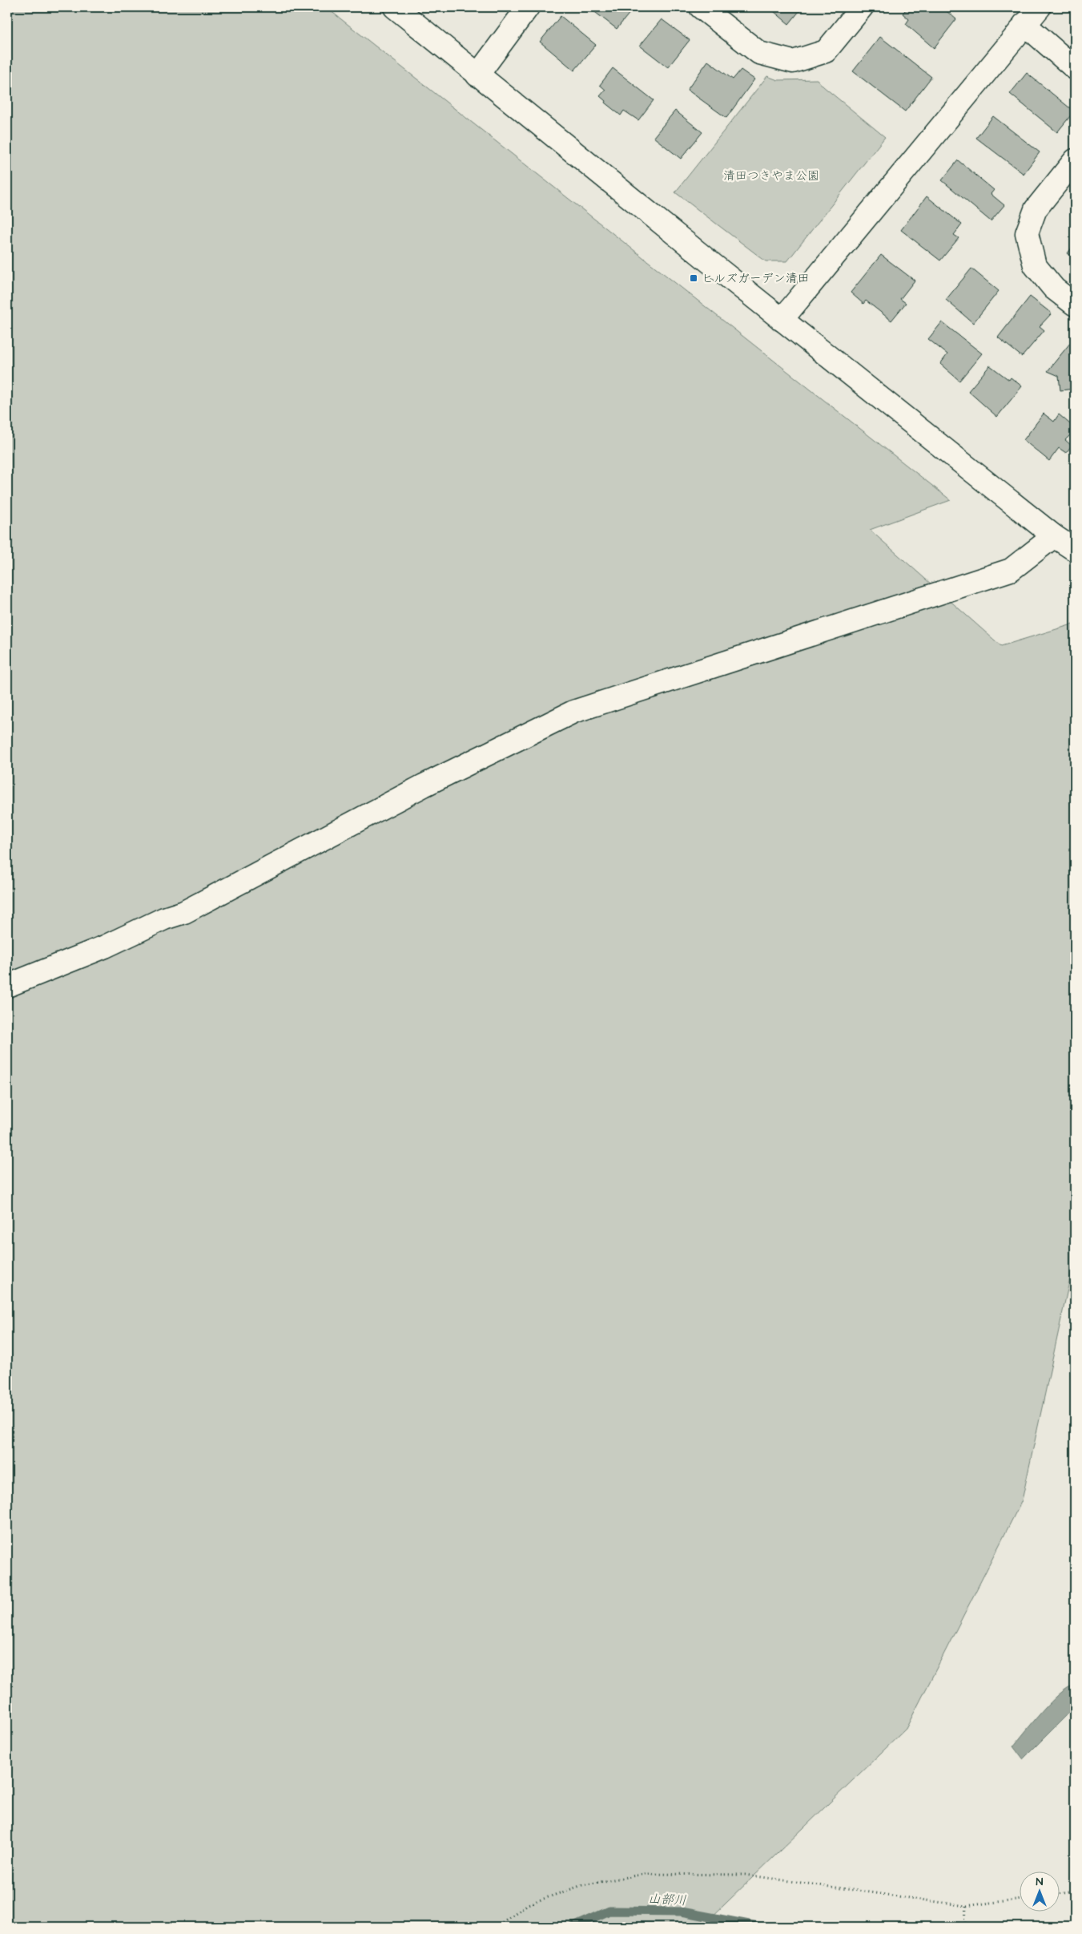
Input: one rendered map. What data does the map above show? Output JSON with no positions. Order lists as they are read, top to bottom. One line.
{"water":["山部川"],"parks":["清田つきやま公園"],"places":{"transit":["ヒルズガーデン清田"]},"north":"top"}
